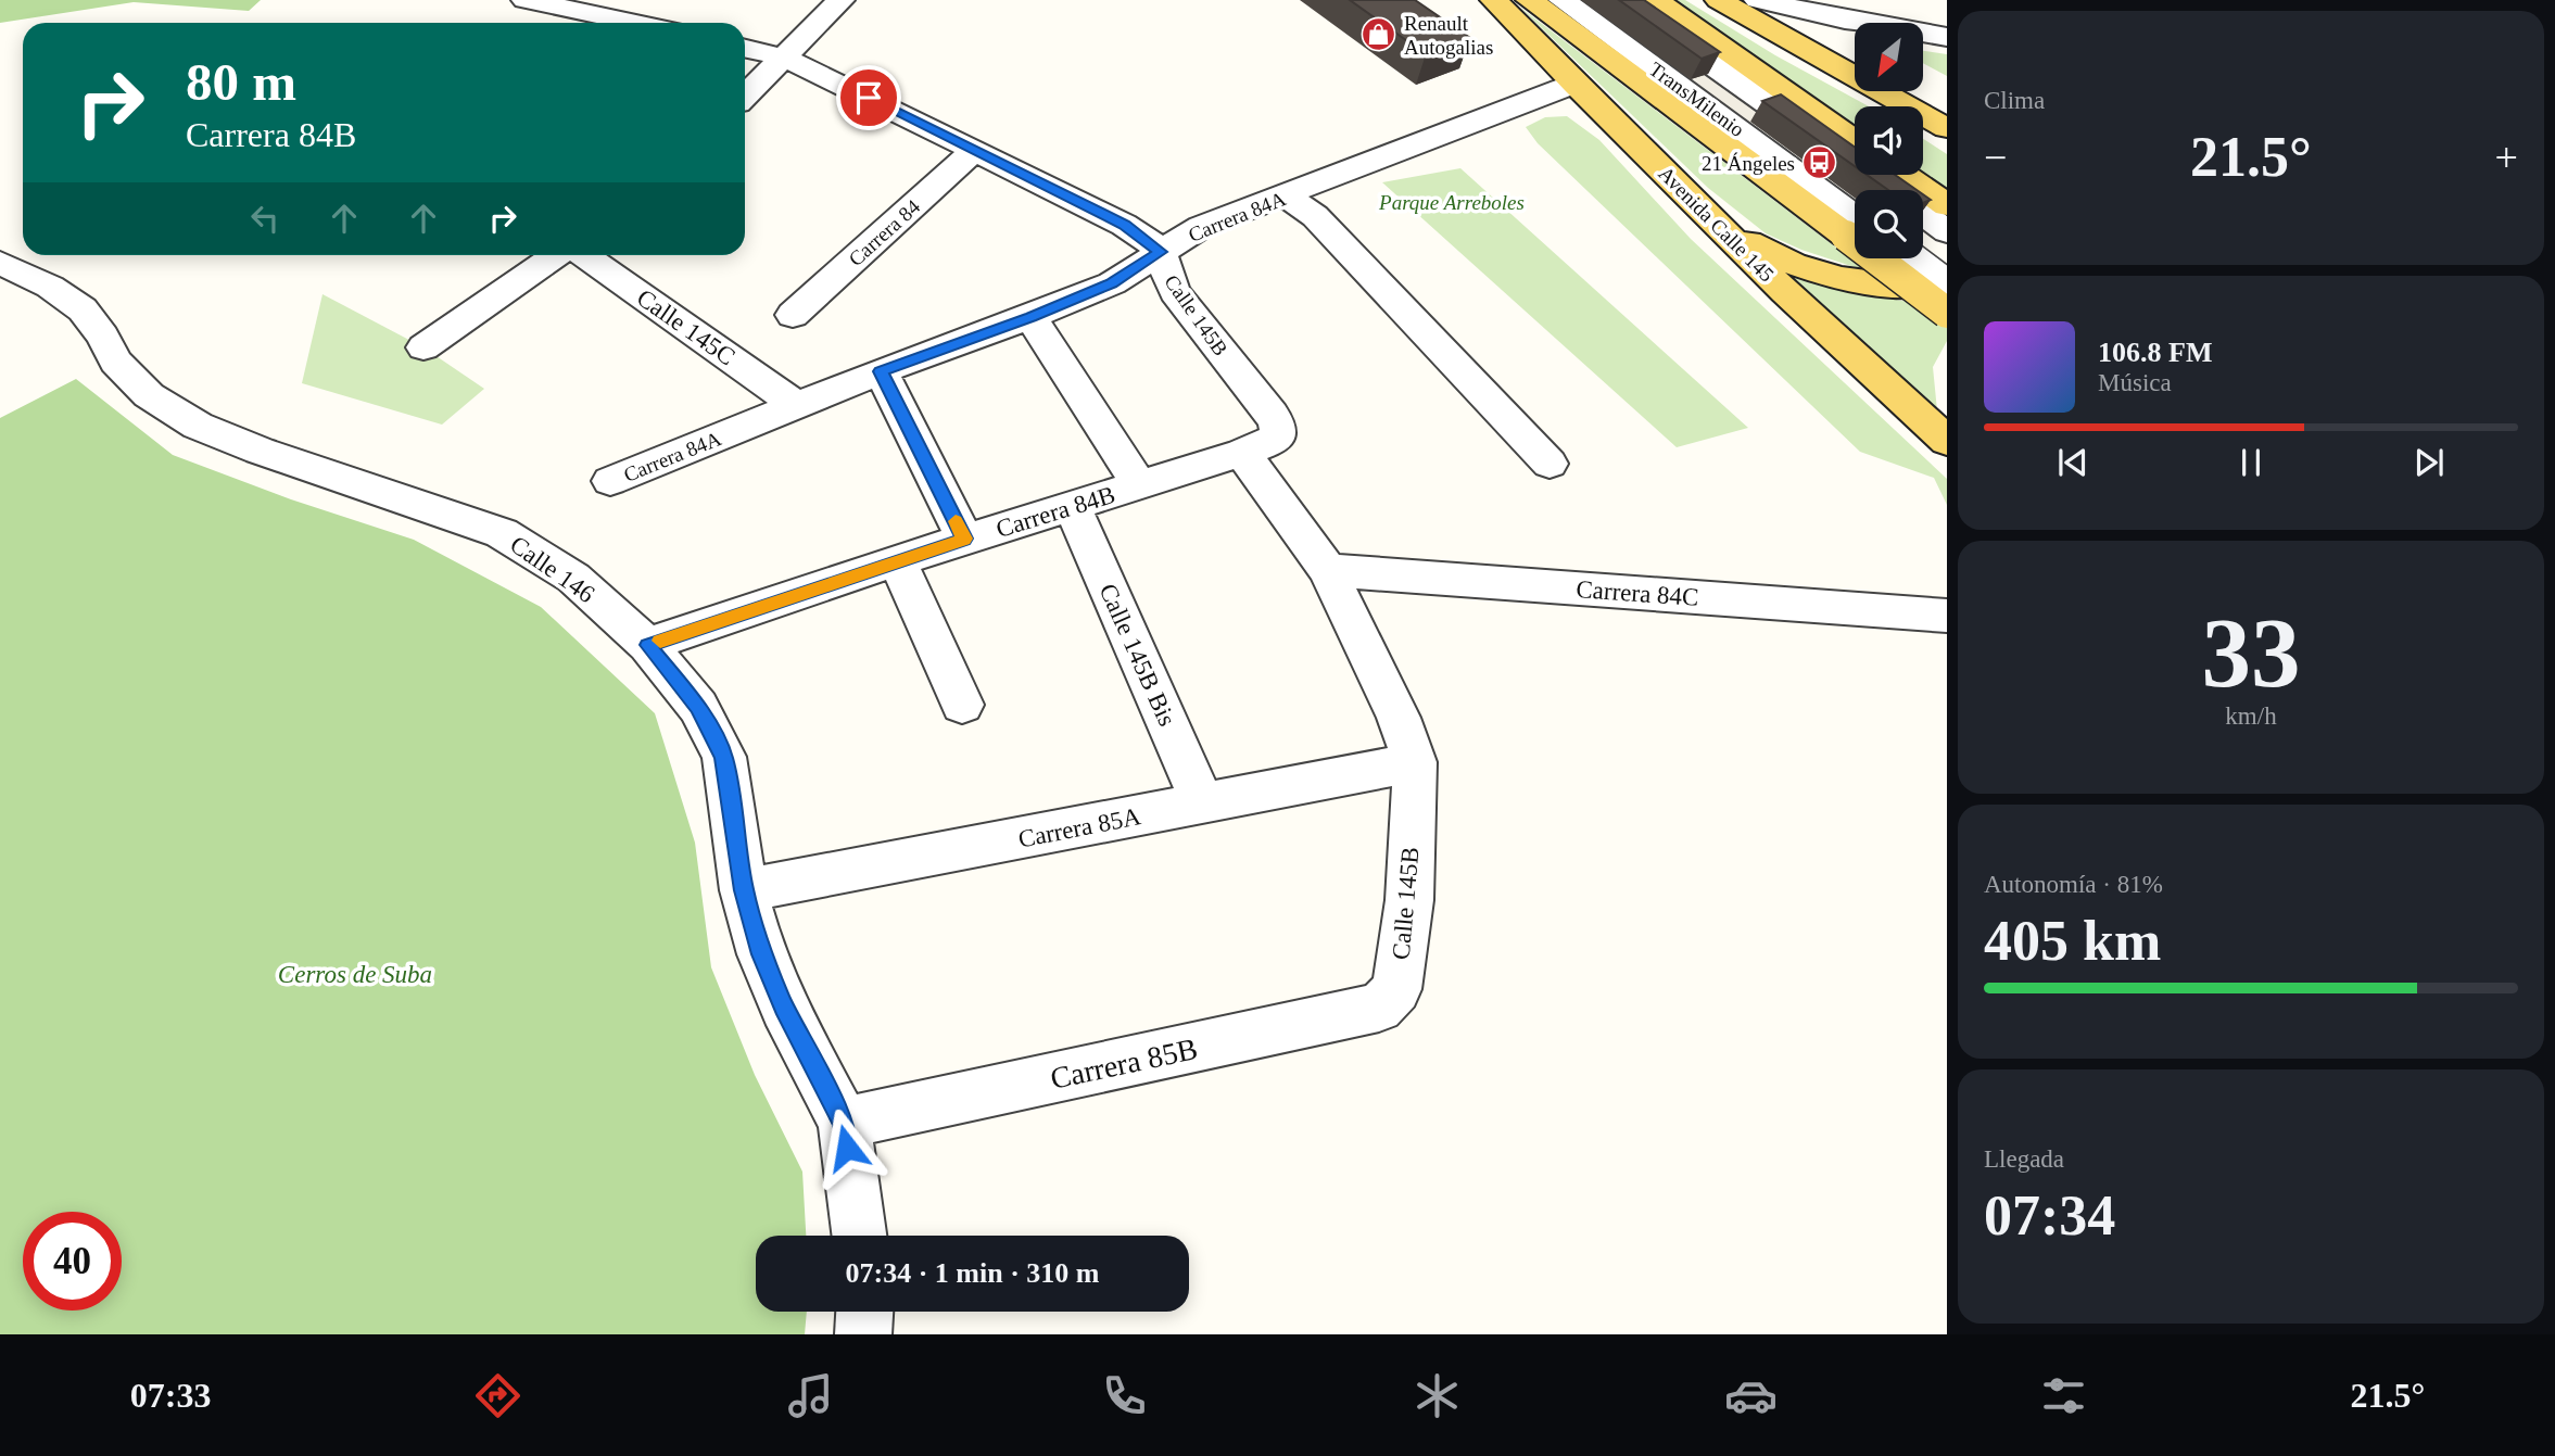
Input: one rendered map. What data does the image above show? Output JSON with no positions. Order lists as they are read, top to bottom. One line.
{"streets":{"main road":["Avenida Calle 145"],"street":["TransMilenio","Carrera 84A","Carrera 84","Calle 145B","Calle 145C","Carrera 84B","Calle 146","Carrera 84C","Calle 145B Bis","Carrera 85A","Carrera 85B"]},"crossings":[["Carrera 84A","Avenida Calle 145"],["Carrera 84A","Calle 145B"],["Carrera 84A","Calle 145C"],["Carrera 84","Calle 145B"],["Calle 145B","Carrera 84B"],["Calle 145B","Carrera 84C"],["Calle 145B","Carrera 85A"],["Calle 145B","Carrera 85B"],["Carrera 84B","Calle 146"],["Carrera 84B","Calle 145B Bis"],["Calle 146","Carrera 85A"],["Calle 146","Carrera 85B"],["Calle 145B Bis","Carrera 85A"]],"parks":["Parque Arreboles","Cerros de Suba"],"places":{"shop":["Renault Autogalias"],"bus stop":["21 Ángeles"]},"north":"bottom left","page":{"tile":["Clima",["33","km/h"],["Autonomía · 81%","405 km"],["Llegada","07:34"]],"turn":["80 m","Carrera 84B"],"heat":["−","21.5°","+"],"song":["106.8 FM","Música"],"limit":"40","trip":"07:34 · 1 min · 310 m","tabs":["07:33","21.5°"]}}
